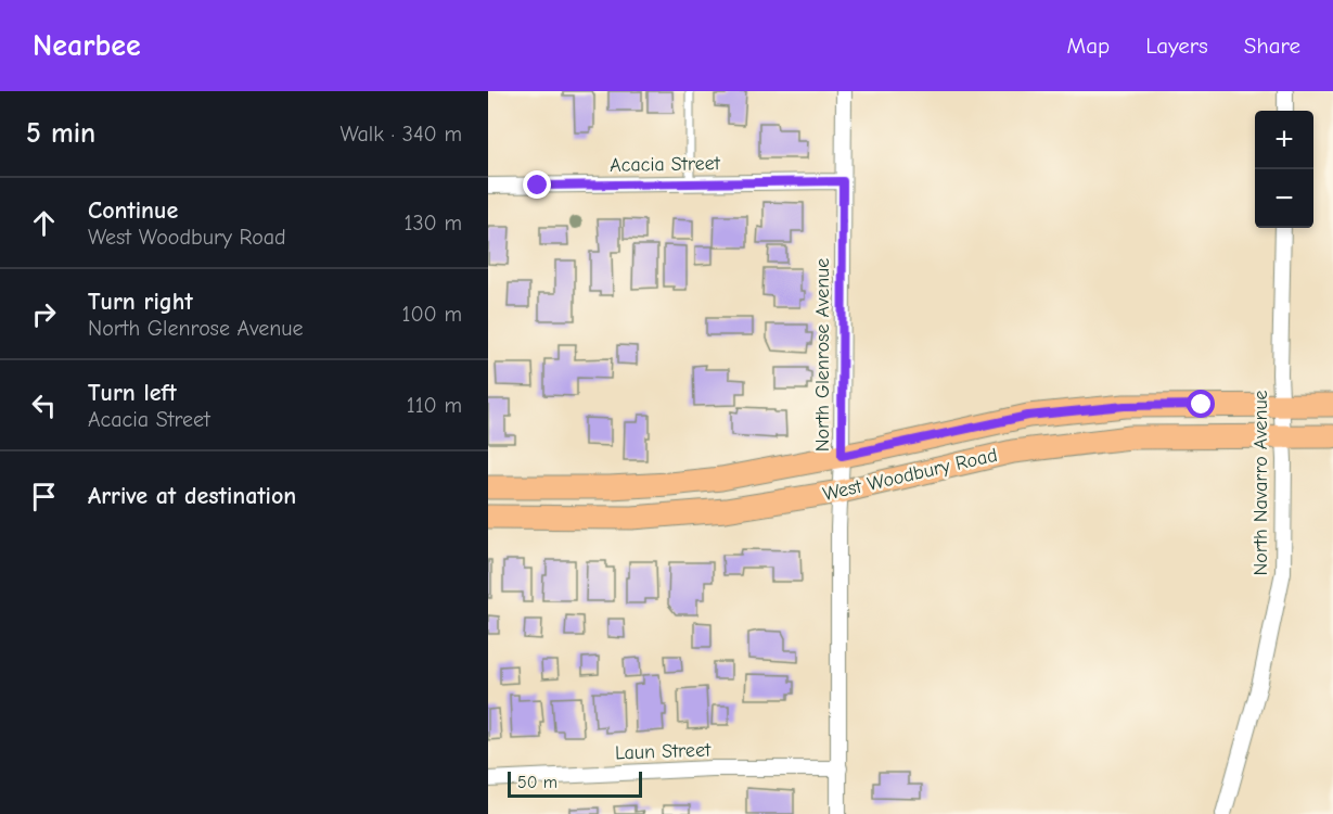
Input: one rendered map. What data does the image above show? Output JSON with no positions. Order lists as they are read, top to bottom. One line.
{"streets":{"main road":["West Woodbury Road"],"street":["Acacia Street","North Glenrose Avenue","North Navarro Avenue","Laun Street"]},"crossings":[["Acacia Street","North Glenrose Avenue"],["North Glenrose Avenue","West Woodbury Road"],["North Glenrose Avenue","Laun Street"],["West Woodbury Road","North Navarro Avenue"]],"scale_bar":"50 m","page":{"header":"Nearbee","nav":["Map","Layers","Share"],"heading":["5 min","Walk · 340 m"],"map_buttons":["+","−"],"list":[["Continue","West Woodbury Road","130 m"],["Turn right","North Glenrose Avenue","100 m"],["Turn left","Acacia Street","110 m"],"Arrive at destination"],"scale":"50 m"}}
